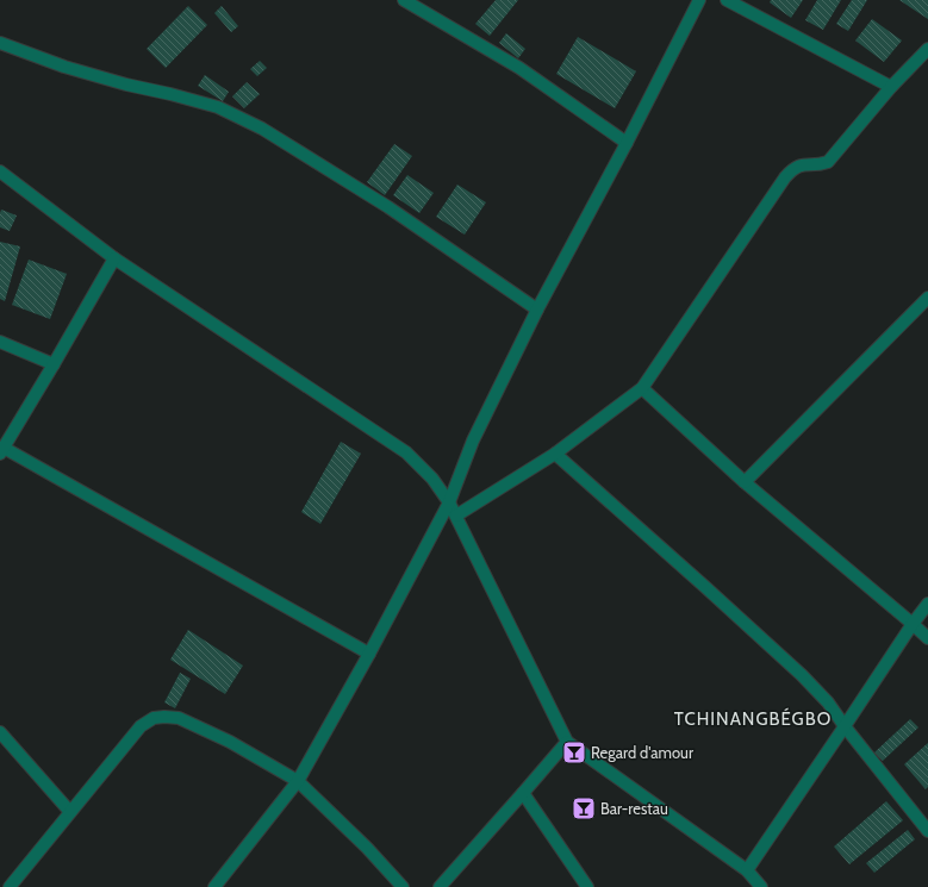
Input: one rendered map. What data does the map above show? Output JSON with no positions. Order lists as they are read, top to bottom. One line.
{"districts":["TCHINANGBÉGBO"],"places":{"bar":["Regard d'amour","Bar-restau"]}}
